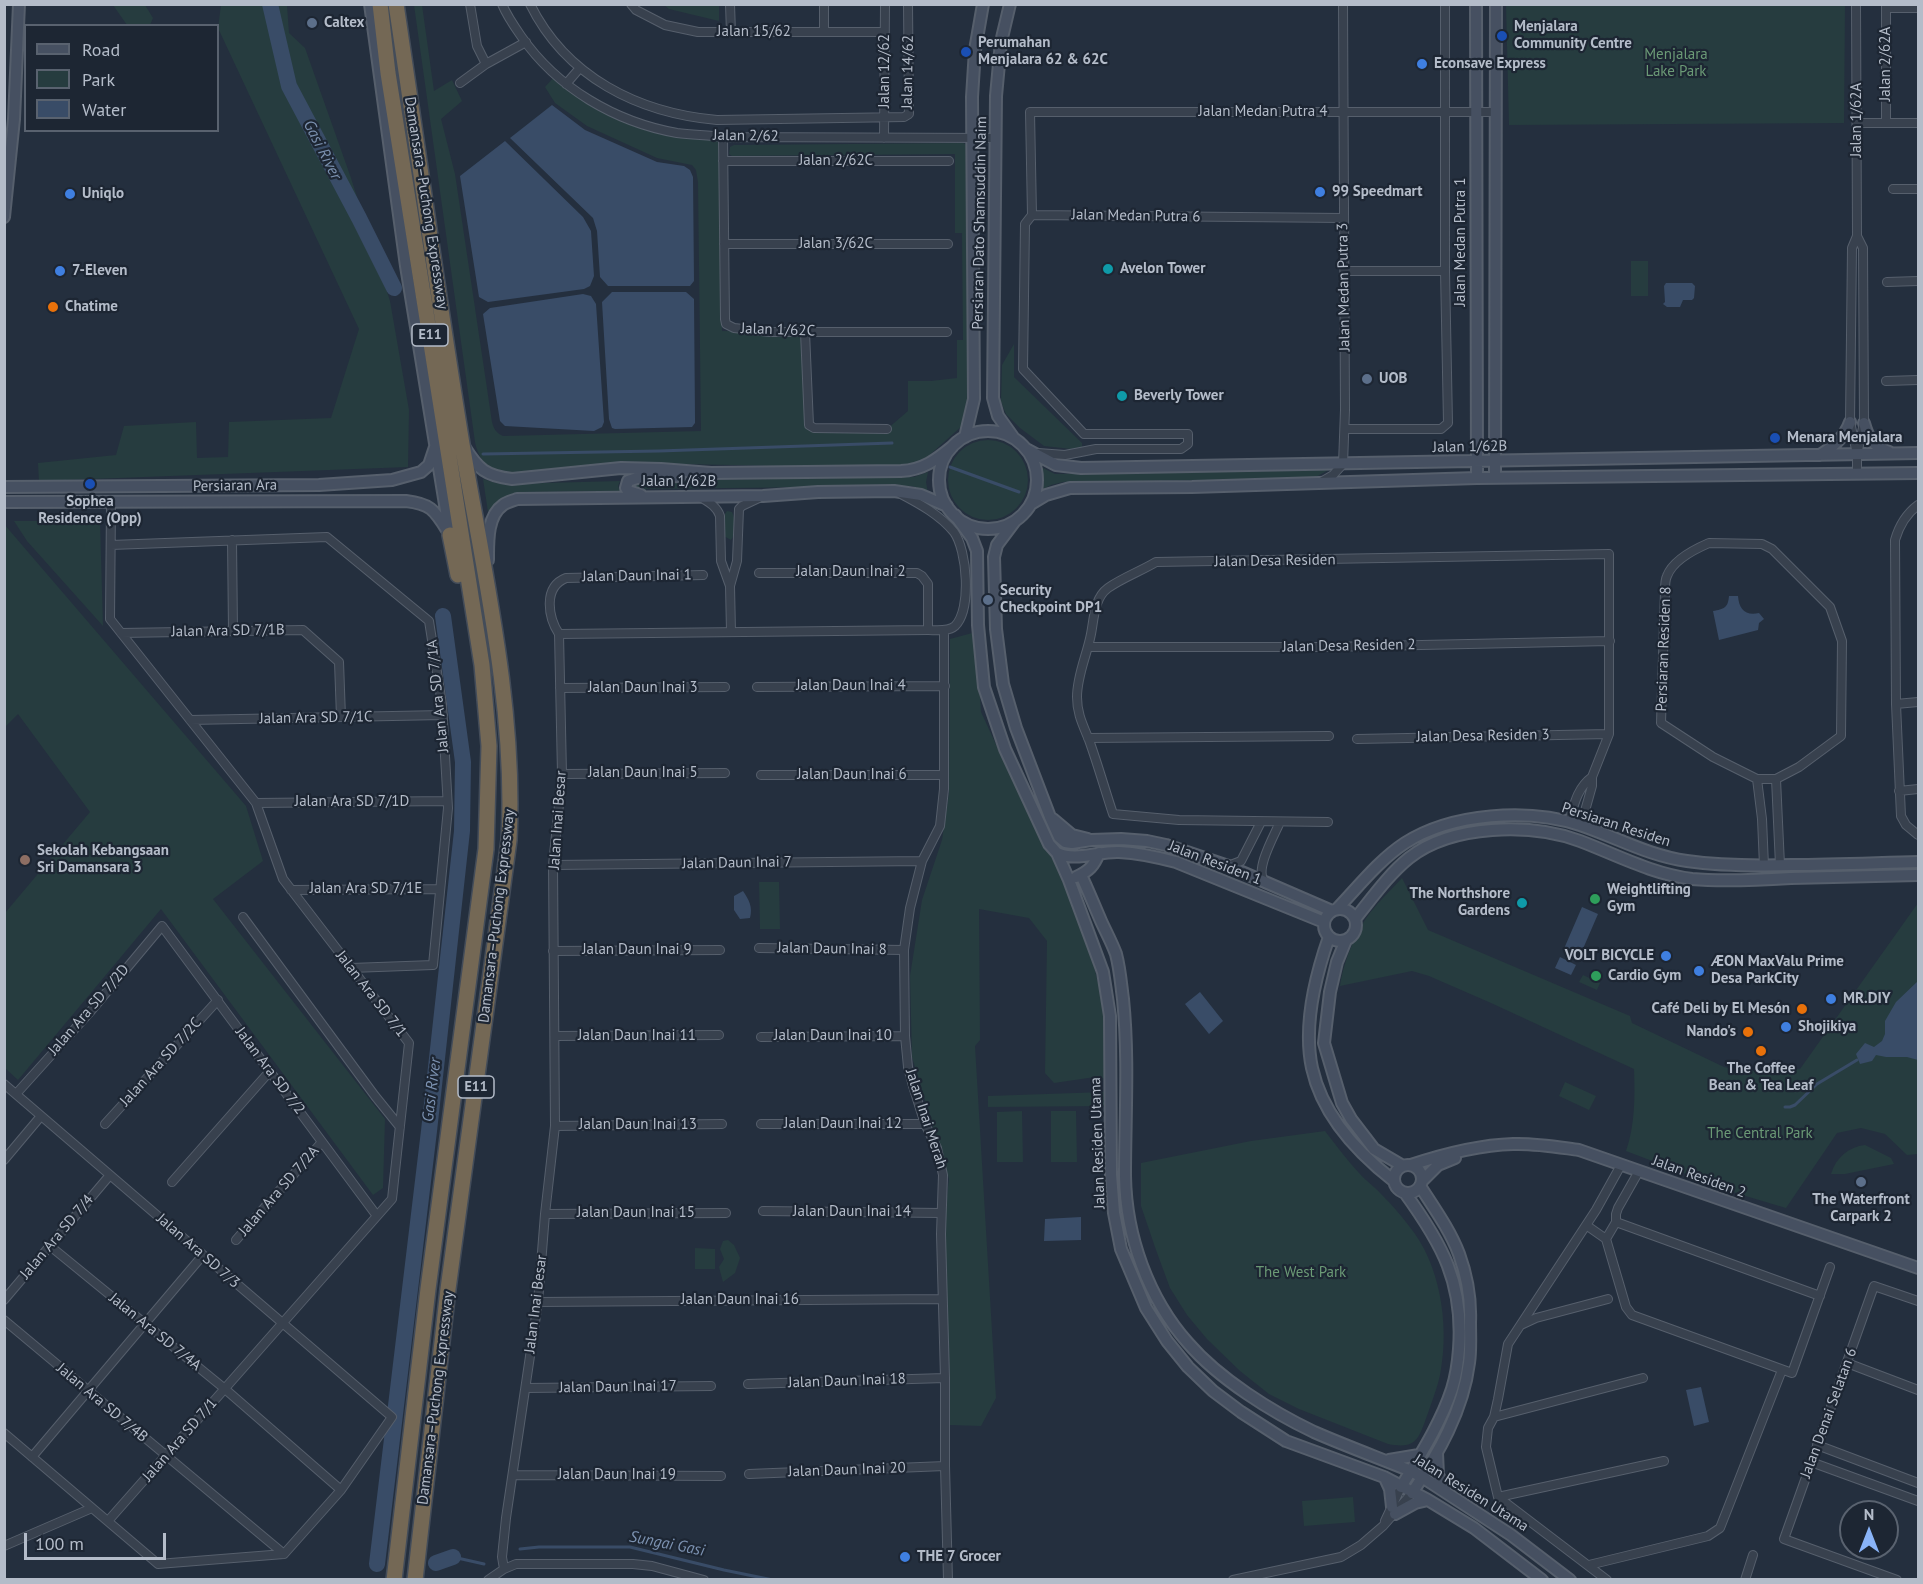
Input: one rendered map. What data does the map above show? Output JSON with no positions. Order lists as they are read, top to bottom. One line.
{"streets":{"highway":["Damansara–Puchong Expressway","E11"],"street":["Jalan 15/62","Jalan 2/62A","Jalan 12/62","Jalan 14/62","Jalan Medan Putra 4","Jalan 1/62A","Jalan 2/62","Jalan 2/62C","Jalan Medan Putra 6","Persiaran Dato Shamsuddin Naim","Jalan Medan Putra 1","Jalan 3/62C","Jalan Medan Putra 3","Jalan 1/62C","Jalan 1/62B","Persiaran Ara","Jalan Desa Residen","Jalan Daun Inai 2","Jalan Daun Inai 1","Jalan Ara SD 7/1B","Jalan Desa Residen 2","Persiaran Residen 8","Jalan Daun Inai 4","Jalan Daun Inai 3","Jalan Ara SD 7/1A","Jalan Ara SD 7/1C","Jalan Desa Residen 3","Jalan Daun Inai 5","Jalan Daun Inai 6","Jalan Ara SD 7/1D","Jalan Inai Besar","Persiaran Residen","Jalan Daun Inai 7","Jalan Residen 1","Jalan Ara SD 7/1E","Jalan Daun Inai 8","Jalan Daun Inai 9","Jalan Ara SD 7/1","Jalan Ara SD 7/2D","Jalan Daun Inai 11","Jalan Daun Inai 10","Jalan Ara SD 7/2C","Jalan Ara SD 7/2","Jalan Inai Merah","Jalan Daun Inai 12","Jalan Daun Inai 13","Jalan Residen Utama","Jalan Residen 2","Jalan Ara SD 7/2A","Jalan Daun Inai 14","Jalan Daun Inai 15","Jalan Ara SD 7/4","Jalan Ara SD 7/3","Jalan Daun Inai 16","Jalan Ara SD 7/4A","Jalan Daun Inai 18","Jalan Daun Inai 17","Jalan Ara SD 7/4B","Jalan Denai Selatan 6","Jalan Daun Inai 20","Jalan Daun Inai 19"]},"crossings":[["Jalan 15/62","Jalan 12/62"],["Jalan 12/62","Jalan 14/62"],["Jalan 12/62","Jalan 2/62"],["Jalan 14/62","Jalan 2/62"],["Jalan Medan Putra 4","Jalan Medan Putra 6"],["Jalan Medan Putra 4","Jalan Medan Putra 1"],["Jalan Medan Putra 4","Jalan Medan Putra 3"],["Jalan 1/62A","Jalan 1/62B"],["Jalan 2/62","Persiaran Dato Shamsuddin Naim"],["Jalan 2/62","Jalan 1/62C"],["Jalan 2/62C","Jalan 1/62C"],["Damansara–Puchong Expressway","E11"],["Damansara–Puchong Expressway","Jalan 1/62B"],["Jalan Medan Putra 6","Jalan Medan Putra 3"],["Persiaran Dato Shamsuddin Naim","Jalan 1/62B"],["Persiaran Dato Shamsuddin Naim","Jalan Residen Utama"],["Jalan Medan Putra 1","Jalan Medan Putra 3"],["Jalan Medan Putra 1","Jalan 1/62B"],["Jalan 3/62C","Jalan 1/62C"],["Jalan Medan Putra 3","Jalan 1/62B"],["Jalan 1/62B","Jalan Residen Utama"],["Persiaran Ara","Jalan Ara SD 7/1"],["Jalan Desa Residen","Jalan Desa Residen 2"],["Jalan Desa Residen","Jalan Desa Residen 3"],["Jalan Desa Residen","Persiaran Residen"],["Jalan Daun Inai 1","Jalan Inai Besar"],["Jalan Ara SD 7/1B","Jalan Ara SD 7/1C"],["Jalan Ara SD 7/1B","Jalan Ara SD 7/1"],["Jalan Daun Inai 4","Jalan Inai Merah"],["Jalan Daun Inai 3","Jalan Inai Besar"],["Jalan Ara SD 7/1A","Jalan Ara SD 7/1C"],["Jalan Ara SD 7/1A","Jalan Ara SD 7/1D"],["Jalan Ara SD 7/1A","Jalan Ara SD 7/1E"],["Jalan Ara SD 7/1A","Jalan Ara SD 7/1"],["Jalan Ara SD 7/1C","Jalan Ara SD 7/1"],["Jalan Daun Inai 5","Jalan Inai Besar"],["Jalan Daun Inai 6","Jalan Inai Merah"],["Jalan Ara SD 7/1D","Jalan Ara SD 7/1"],["Jalan Inai Besar","Jalan Daun Inai 7"],["Jalan Inai Besar","Jalan Daun Inai 9"],["Jalan Inai Besar","Jalan Daun Inai 11"],["Jalan Inai Besar","Jalan Daun Inai 13"],["Jalan Inai Besar","Jalan Daun Inai 15"],["Jalan Inai Besar","Jalan Daun Inai 16"],["Jalan Inai Besar","Jalan Daun Inai 17"],["Jalan Inai Besar","Jalan Daun Inai 19"],["Persiaran Residen","Jalan Residen 1"],["Jalan Daun Inai 7","Jalan Inai Merah"],["Jalan Residen 1","Jalan Residen Utama"],["Jalan Ara SD 7/1E","Jalan Ara SD 7/1"],["Jalan Daun Inai 8","Jalan Inai Merah"],["Jalan Ara SD 7/1","Jalan Ara SD 7/2"],["Jalan Ara SD 7/1","Jalan Ara SD 7/3"],["Jalan Ara SD 7/1","Jalan Ara SD 7/4A"],["Jalan Ara SD 7/1","Jalan Ara SD 7/4B"],["Jalan Ara SD 7/2D","Jalan Ara SD 7/2"],["Jalan Ara SD 7/2D","Jalan Ara SD 7/3"],["Jalan Daun Inai 10","Jalan Inai Merah"],["Jalan Ara SD 7/2C","Jalan Ara SD 7/2"],["Jalan Ara SD 7/2","Jalan Ara SD 7/2A"],["Jalan Inai Merah","Jalan Daun Inai 12"],["Jalan Inai Merah","Jalan Daun Inai 14"],["Jalan Inai Merah","Jalan Daun Inai 16"],["Jalan Inai Merah","Jalan Daun Inai 18"],["Jalan Inai Merah","Jalan Daun Inai 20"],["Jalan Ara SD 7/4","Jalan Ara SD 7/3"],["Jalan Ara SD 7/4","Jalan Ara SD 7/4A"],["Jalan Ara SD 7/3","Jalan Ara SD 7/4A"]],"water":["Gasi River","Sungai Gasi"],"parks":["Menjalara Lake Park","The Central Park","The West Park"],"places":["Caltex","Menjalara Community Centre","Perumahan Menjalara 62 & 62C","Econsave Express","99 Speedmart","Uniqlo","Avelon Tower","7-Eleven","Chatime","UOB","Beverly Tower","Menara Menjalara","Sophea Residence (Opp)","Security Checkpoint DP1","Sekolah Kebangsaan Sri Damansara 3","Weightlifting Gym","The Northshore Gardens","VOLT BICYCLE","ÆON MaxValu Prime Desa ParkCity","Cardio Gym","MR.DIY","Café Deli by El Mesón","Shojikiya","Nando's","The Coffee Bean & Tea Leaf","The Waterfront Carpark 2","THE 7 Grocer"],"legend":["Road","Park","Water"],"scale_bar":"100 m","north":"top"}
